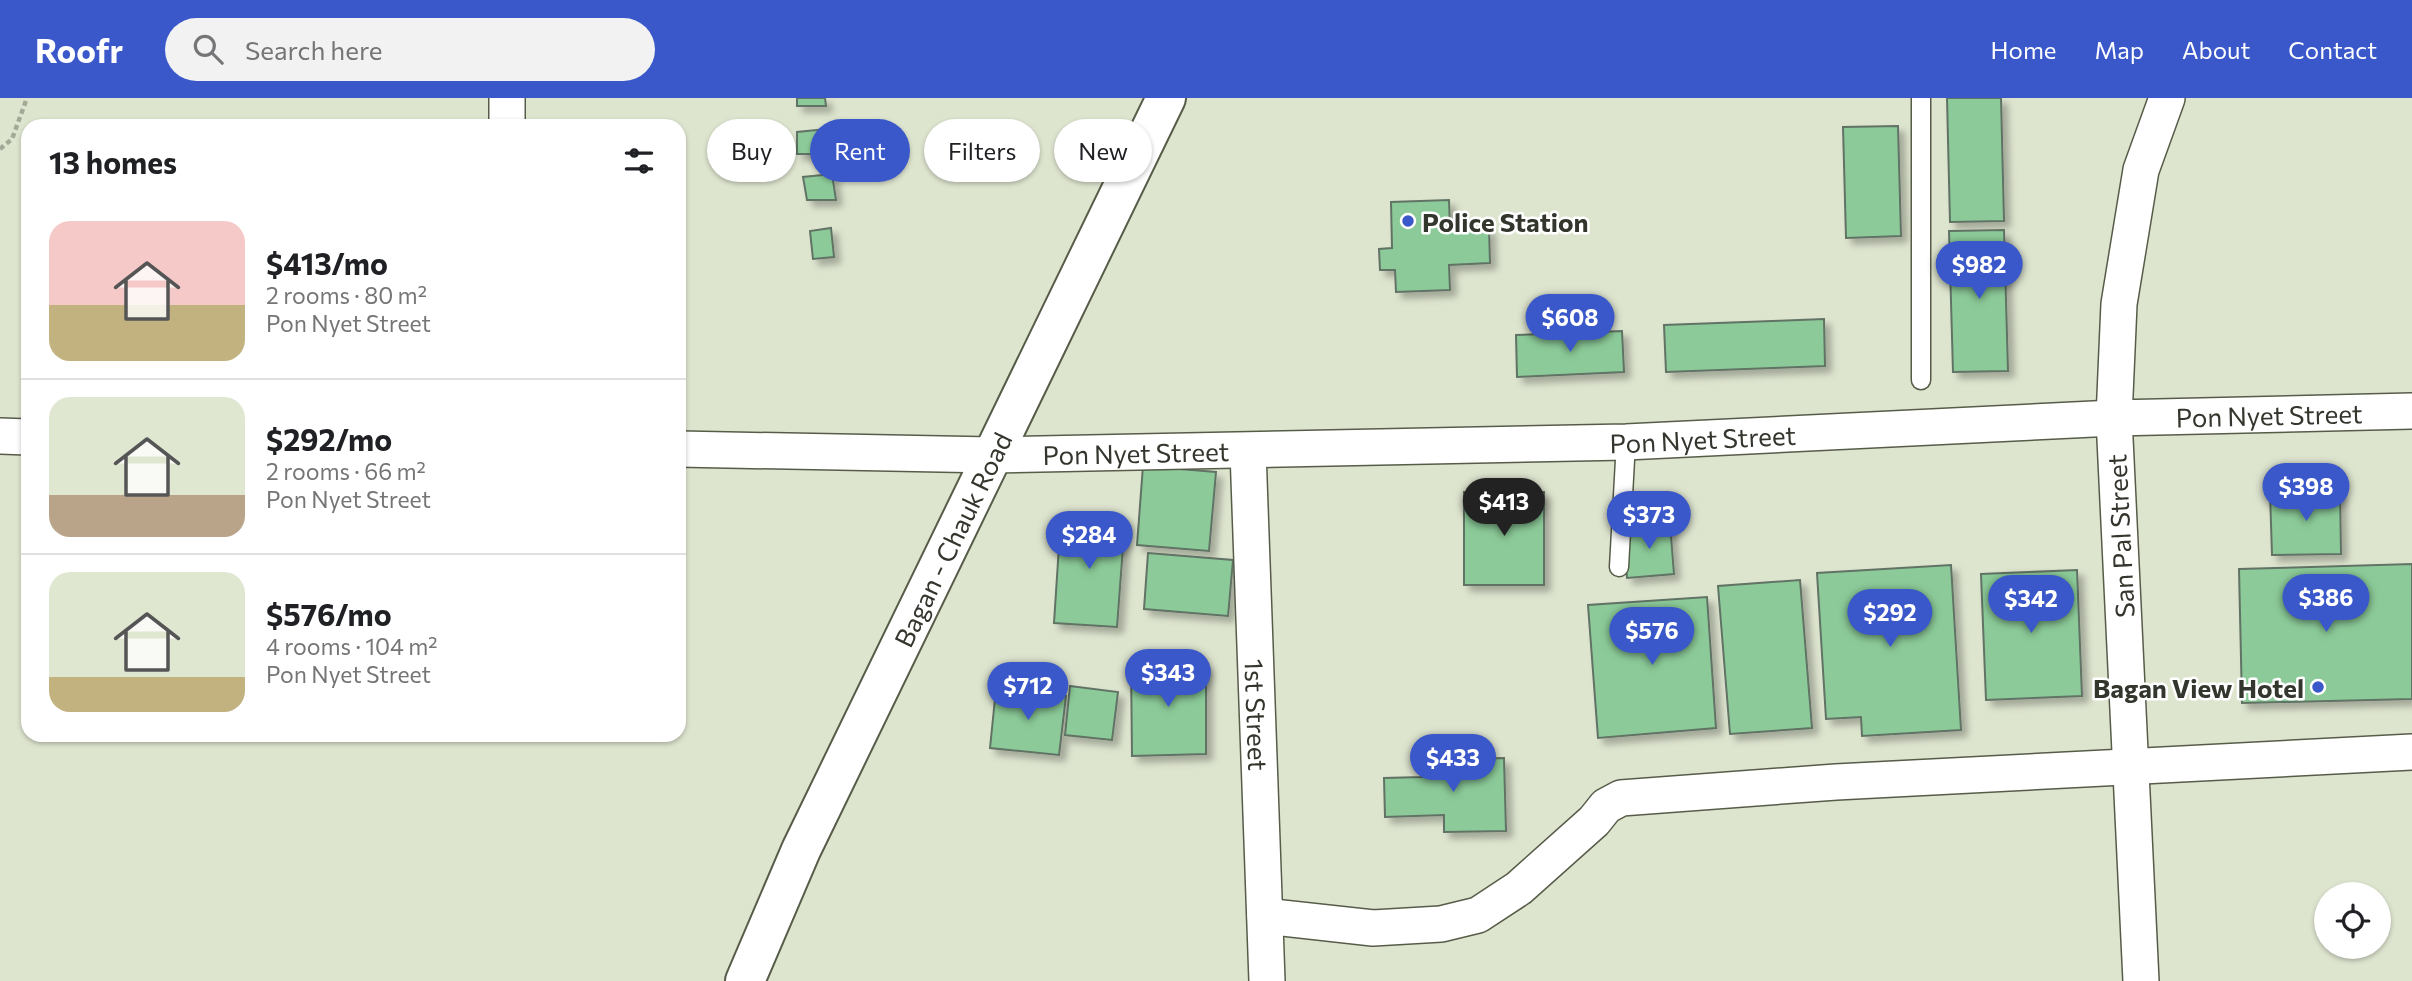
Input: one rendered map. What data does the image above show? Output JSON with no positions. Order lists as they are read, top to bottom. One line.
{"streets":{"main road":["Bagan - Chauk Road"],"street":["Pon Nyet Street","San Pal Street","1st Street"]},"crossings":[["Pon Nyet Street","San Pal Street"],["Pon Nyet Street","Bagan - Chauk Road"],["Pon Nyet Street","1st Street"]],"places":["Police Station","Bagan View Hotel"],"page":{"header":"Roofr","search":"Search here","nav":["Home","Map","About","Contact"],"chip":["Buy","Rent","Filters","New"],"heading":"13 homes","list":[{"name":"$413/mo","note":"2 rooms · 80 m² · Pon Nyet Street"},{"name":"$292/mo","note":"2 rooms · 66 m² · Pon Nyet Street"},{"name":"$576/mo","note":"4 rooms · 104 m² · Pon Nyet Street"}],"price":["$982","$608","$398","$413","$373","$284","$386","$342","$292","$576","$343","$712","$433"]}}
